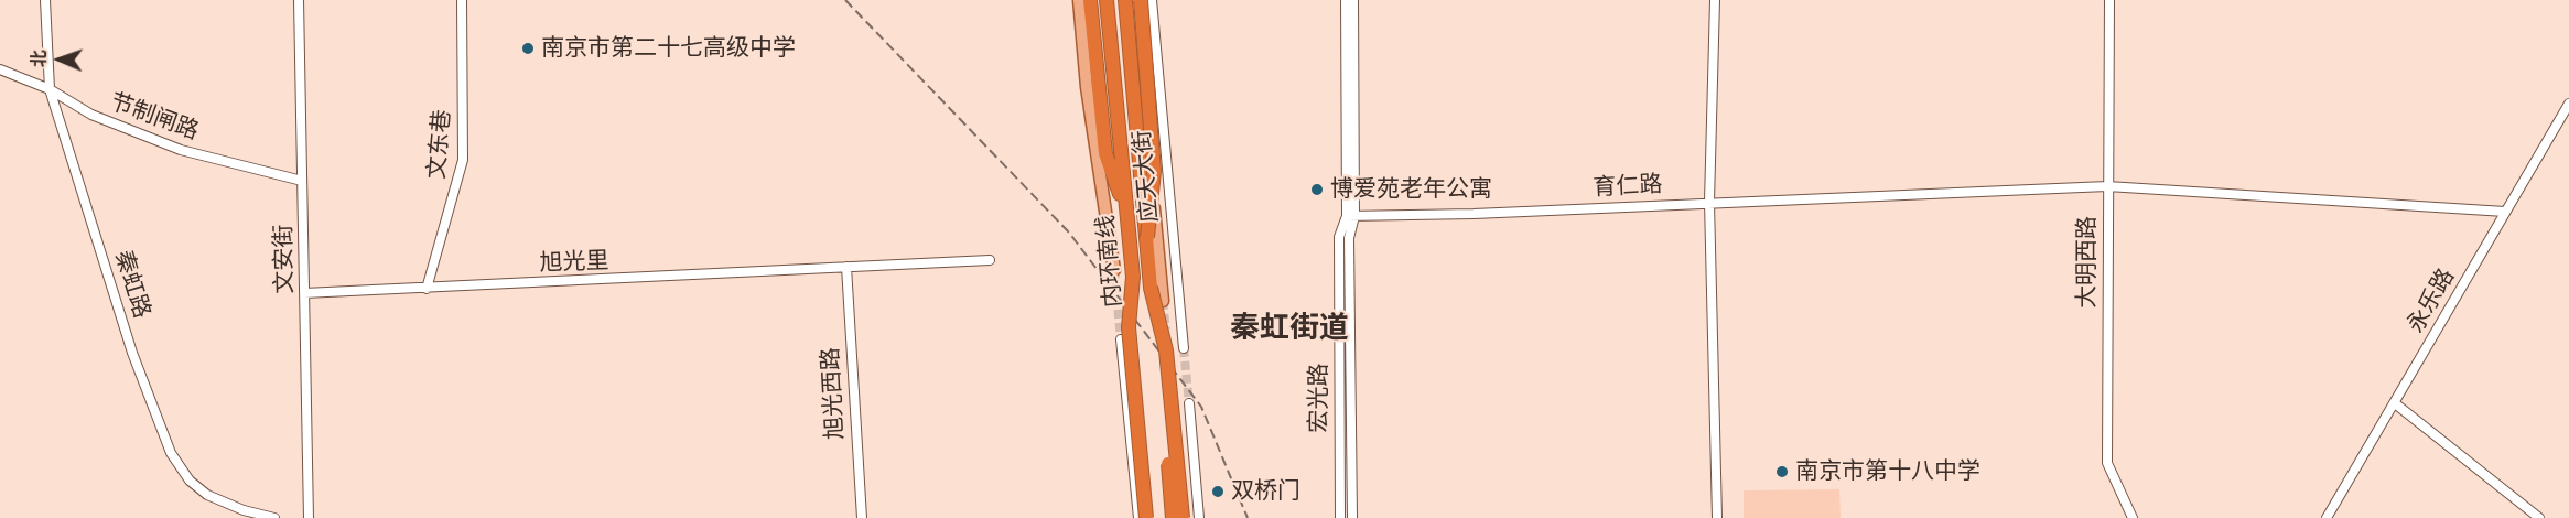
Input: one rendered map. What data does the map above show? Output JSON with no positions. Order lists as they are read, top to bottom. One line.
{"streets":{"highway":["内环南线"],"main road":["应天大街"],"street":["节制闸路","文东巷","育仁路","文安街","旭光里","大明西路","秦虹路","永乐路","旭光西路","宏光路"]},"crossings":[["节制闸路","文安街"],["节制闸路","秦虹路"],["文东巷","旭光里"],["育仁路","大明西路"],["育仁路","永乐路"],["育仁路","宏光路"],["文安街","旭光里"],["旭光里","旭光西路"]],"districts":["秦虹街道"],"places":["南京市第二十七高级中学","博爱苑老年公寓","南京市第十八中学","双桥门"],"north":"left"}
